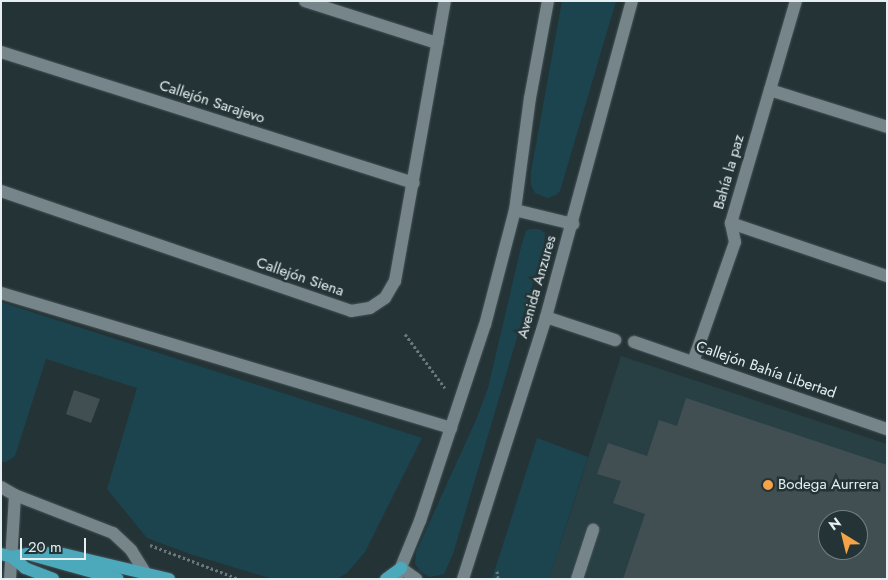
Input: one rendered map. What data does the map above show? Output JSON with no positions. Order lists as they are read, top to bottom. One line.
{"streets":{"street":["Callejón Sarajevo","Bahía la paz","Callejón Siena","Avenida Anzures","Callejón Bahía Libertad"]},"crossings":[["Callejón Sarajevo","Callejón Siena"]],"places":["Bodega Aurrera"],"scale_bar":"20 m","north":"top left"}
